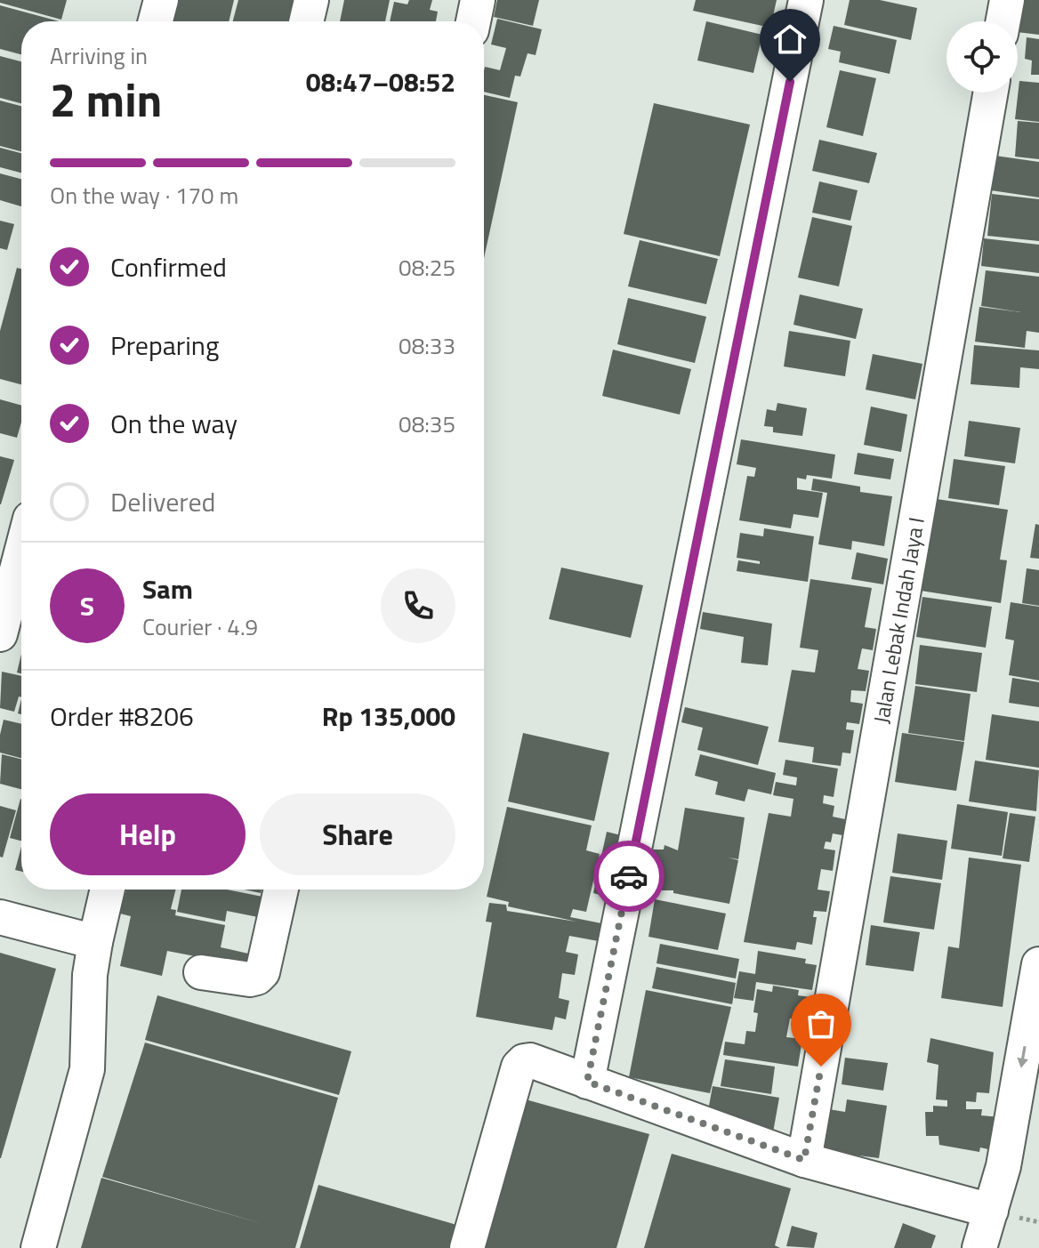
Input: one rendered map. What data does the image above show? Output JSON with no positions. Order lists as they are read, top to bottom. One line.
{"streets":{"street":["Jalan Lebak Indah Jaya I"]},"page":{"heading":["2 min","Arriving in","08:47–08:52"],"panel":["Sam","Courier · 4.9","Order #8206","Rp 135,000"],"bar":"On the way · 170 m","list":[["Confirmed","08:25"],["Preparing","08:33"],["On the way","08:35"],"Delivered"],"round":"S","buttons":["Help","Share"]}}
